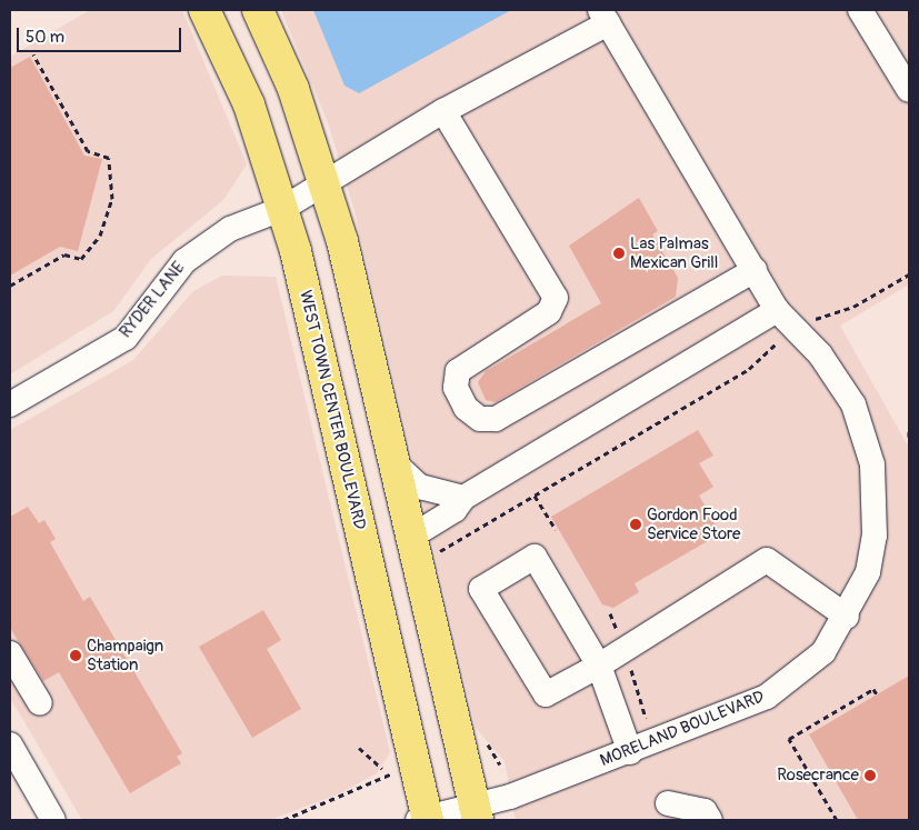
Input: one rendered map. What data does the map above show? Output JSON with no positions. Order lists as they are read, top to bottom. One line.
{"streets":{"main road":["WEST TOWN CENTER BOULEVARD"],"street":["RYDER LANE","MORELAND BOULEVARD"]},"crossings":[["RYDER LANE","WEST TOWN CENTER BOULEVARD"],["RYDER LANE","MORELAND BOULEVARD"],["WEST TOWN CENTER BOULEVARD","MORELAND BOULEVARD"]],"places":["Las Palmas Mexican Grill","Gordon Food Service Store","Champaign Station","Rosecrance"],"scale_bar":"50 m"}
